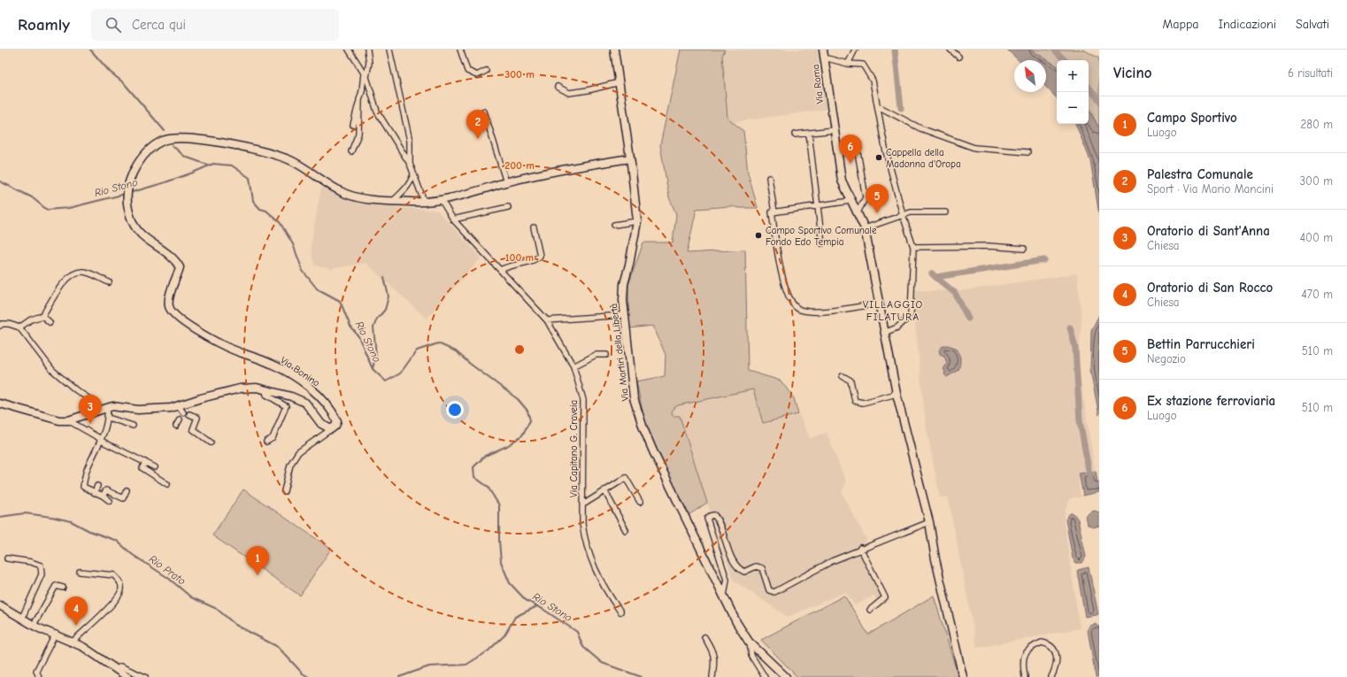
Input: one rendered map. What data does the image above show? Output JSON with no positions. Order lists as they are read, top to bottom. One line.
{"streets":{"street":["Via Roma","Via Martiri della Libertà","Via Bonino","Via Capitano G. Craveia"]},"districts":["VILLAGGIO FILATURA"],"water":["Rio Stono","Rio Prato"],"places":["Cappella della Madonna d'Oropa","Campo Sportivo Comunale Fondo Edo Tempia"],"north":"top left","page":{"header":"Roamly","search":"Cerca qui","nav":["Mappa","Indicazioni","Salvati"],"heading":["Vicino","6 risultati"],"map_buttons":["+","−"],"list":[{"mark":"1","name":"Campo Sportivo","note":"Luogo","value":"280 m"},{"mark":"2","name":"Palestra Comunale","note":"Sport · Via Mario Mancini","value":"300 m"},{"mark":"3","name":"Oratorio di Sant'Anna","note":"Chiesa","value":"400 m"},{"mark":"4","name":"Oratorio di San Rocco","note":"Chiesa","value":"470 m"},{"mark":"5","name":"Bettin Parrucchieri","note":"Negozio","value":"510 m"},{"mark":"6","name":"Ex stazione ferroviaria","note":"Luogo","value":"510 m"}],"pins":["2","6","5","3","1","4"]},"rings":["300 m","200 m","100 m"]}
